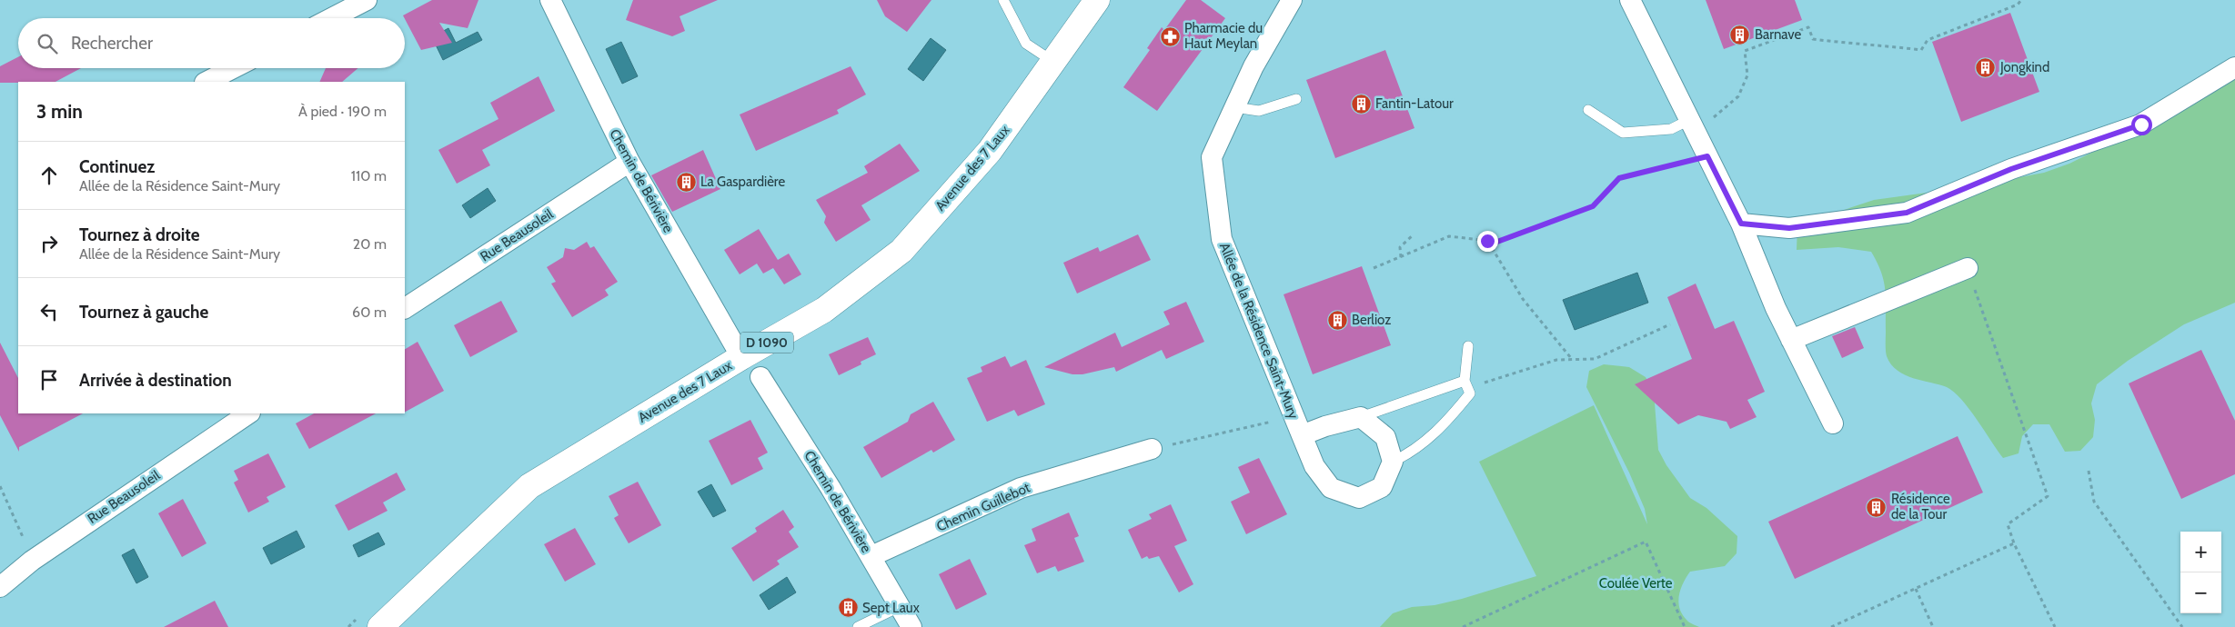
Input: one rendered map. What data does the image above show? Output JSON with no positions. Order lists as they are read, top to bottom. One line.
{"streets":{"main road":["Avenue des 7 Laux","D 1090"],"street":["Chemin de Bérivière","Rue Beausoleil","Allée de la Résidence Saint-Mury","Chemin Guillebot"]},"crossings":[["Avenue des 7 Laux","Chemin de Bérivière"],["Chemin de Bérivière","Rue Beausoleil"],["Chemin de Bérivière","Chemin Guillebot"]],"parks":["Coulée Verte"],"places":{"building":["Barnave","Jongkind","Fantin-Latour","La Gaspardière","Berlioz","Résidence de la Tour","Sept Laux"],"pharmacy":["Pharmacie du Haut Meylan"]},"page":{"search":"Rechercher","heading":["3 min","À pied · 190 m"],"list":[["Continuez","Allée de la Résidence Saint-Mury","110 m"],["Tournez à droite","Allée de la Résidence Saint-Mury","20 m"],["Tournez à gauche","60 m"],"Arrivée à destination"],"map_buttons":["+","−"]}}
